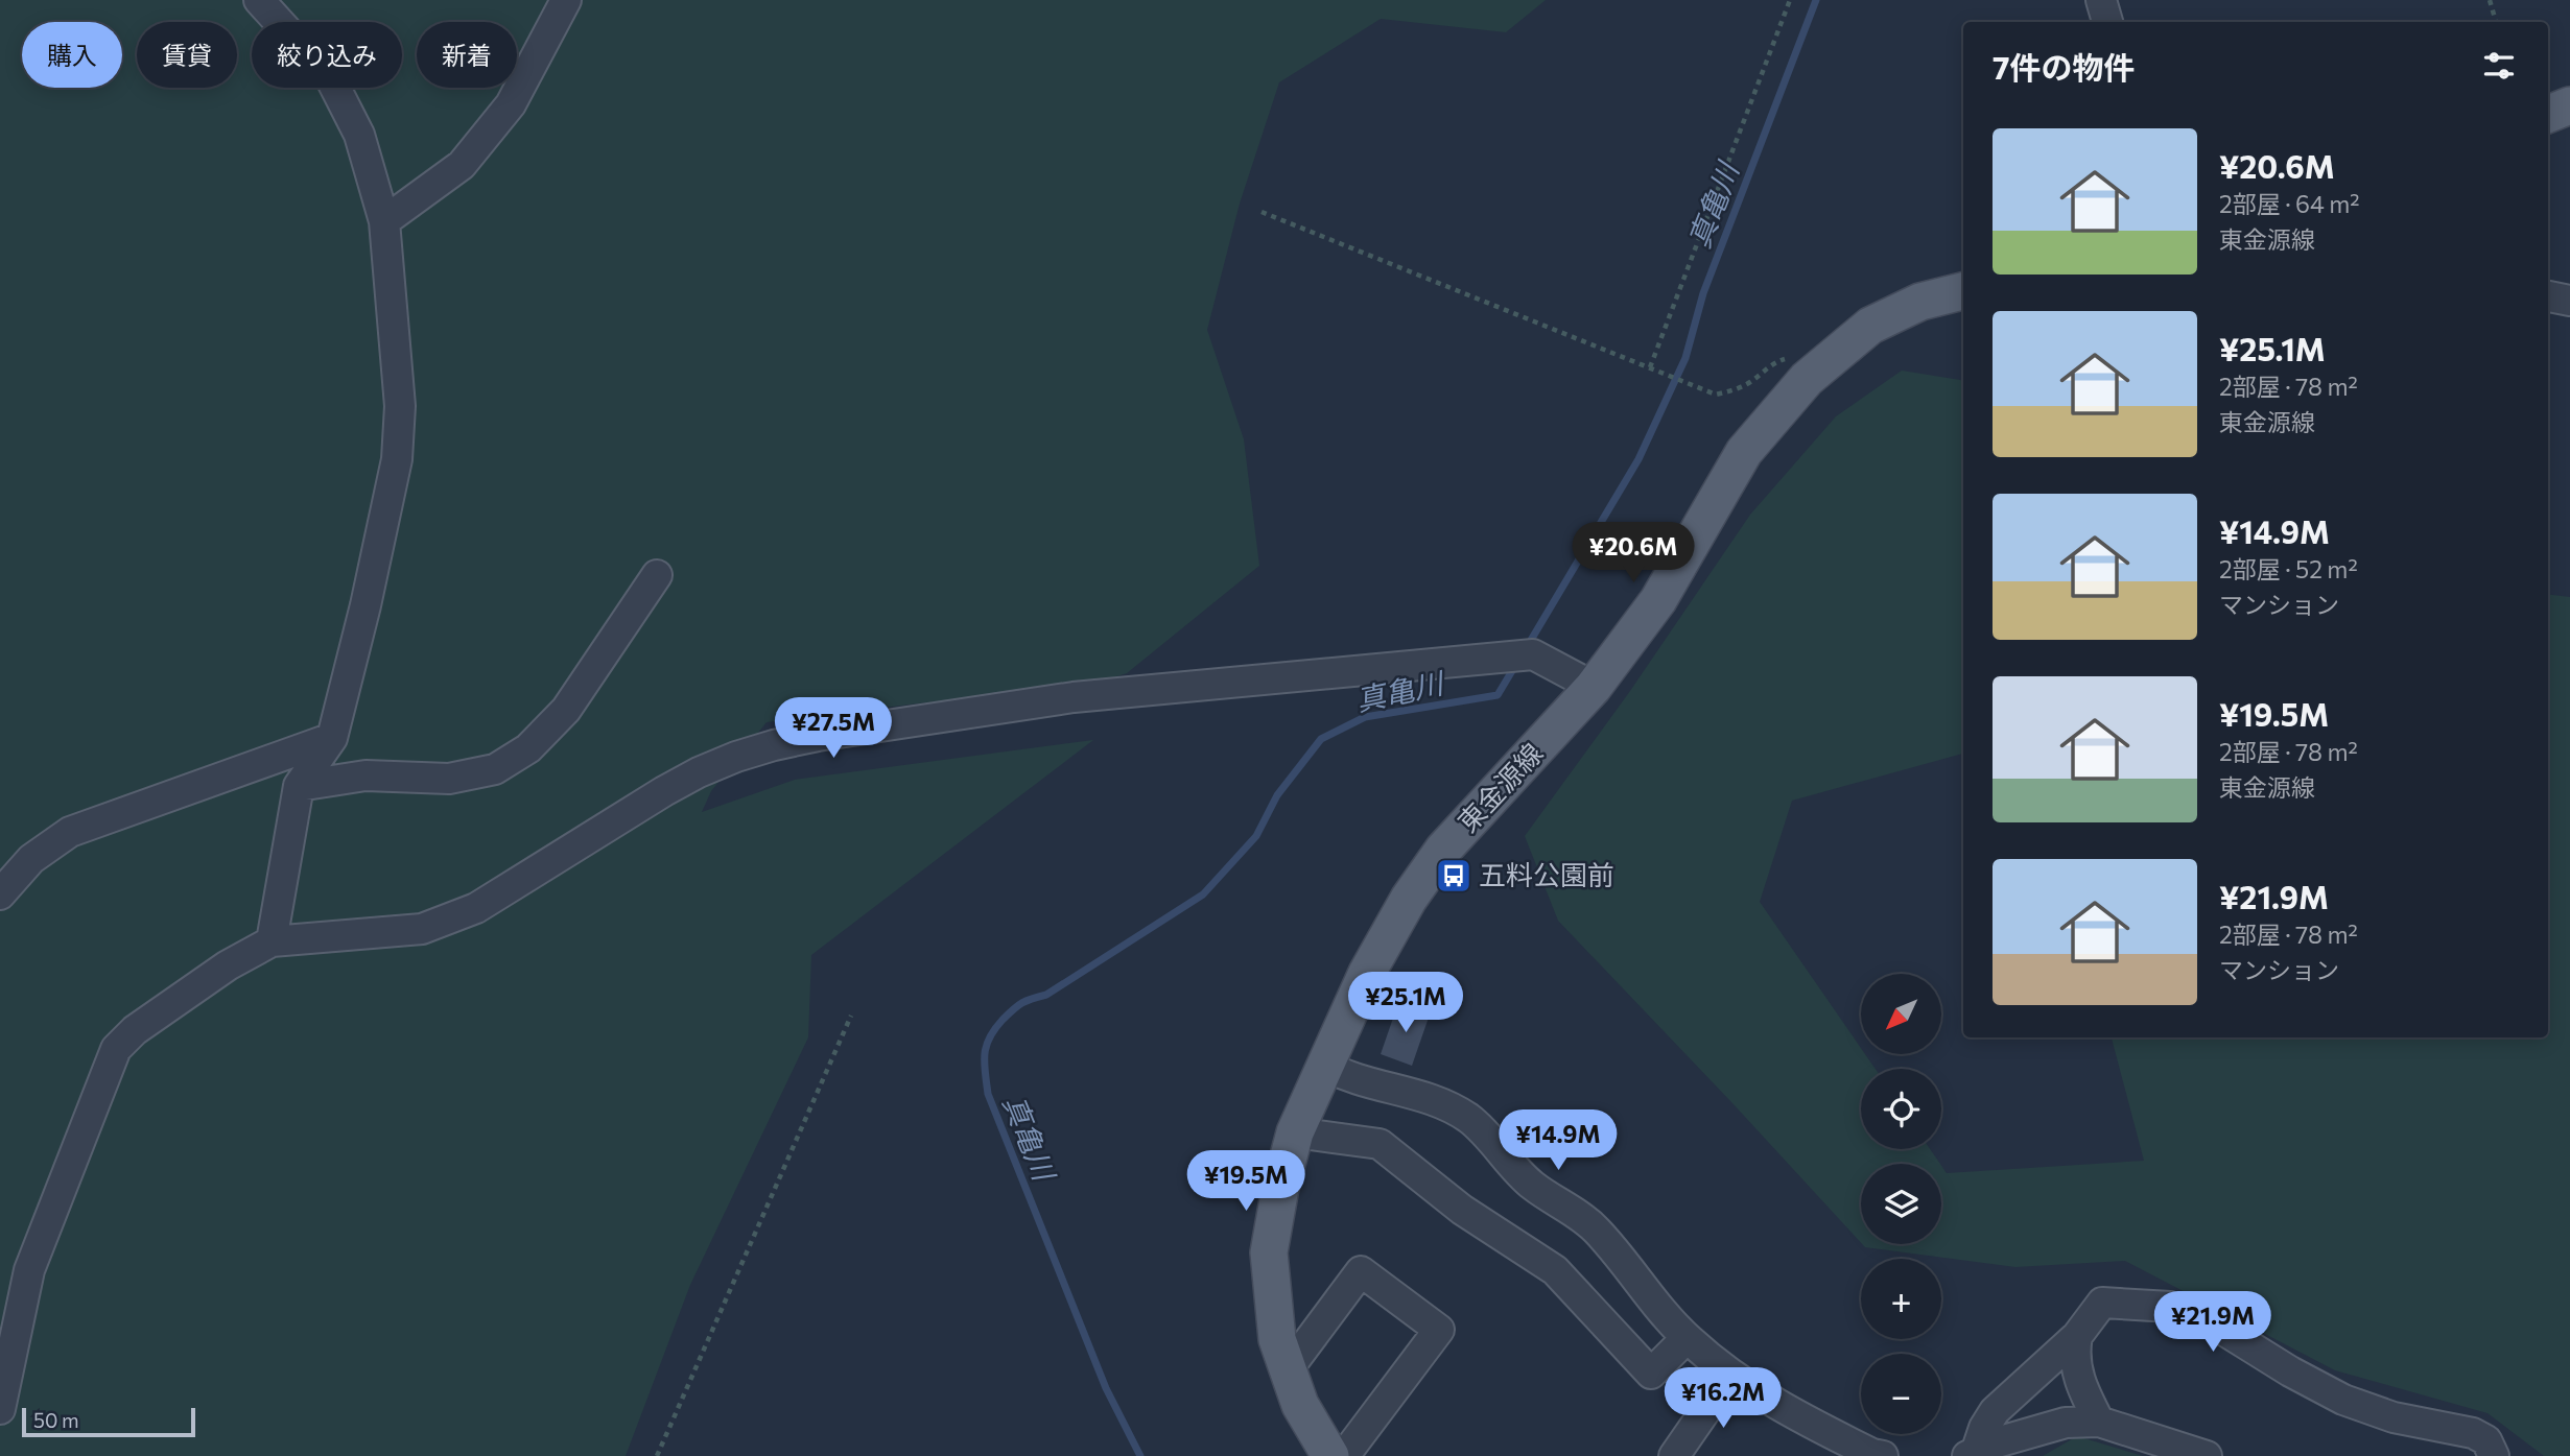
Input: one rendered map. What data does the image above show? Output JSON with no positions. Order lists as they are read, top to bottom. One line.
{"streets":{"main road":["東金源線"]},"water":["真亀川"],"places":{"bus stop":["五料公園前"]},"scale_bar":"50 m","north":"bottom left","page":{"chip":["購入","賃貸","絞り込み","新着"],"heading":"7件の物件","list":[{"name":"¥20.6M","note":"2部屋 · 64 m² · 東金源線"},{"name":"¥25.1M","note":"2部屋 · 78 m² · 東金源線"},{"name":"¥14.9M","note":"2部屋 · 52 m² · マンション"},{"name":"¥19.5M","note":"2部屋 · 78 m² · 東金源線"},{"name":"¥21.9M","note":"2部屋 · 78 m² · マンション"}],"price":["¥20.6M","¥27.5M","¥25.1M","¥14.9M","¥19.5M","¥21.9M","¥16.2M"],"map_buttons":["+","−"],"scale":"50 m"}}
